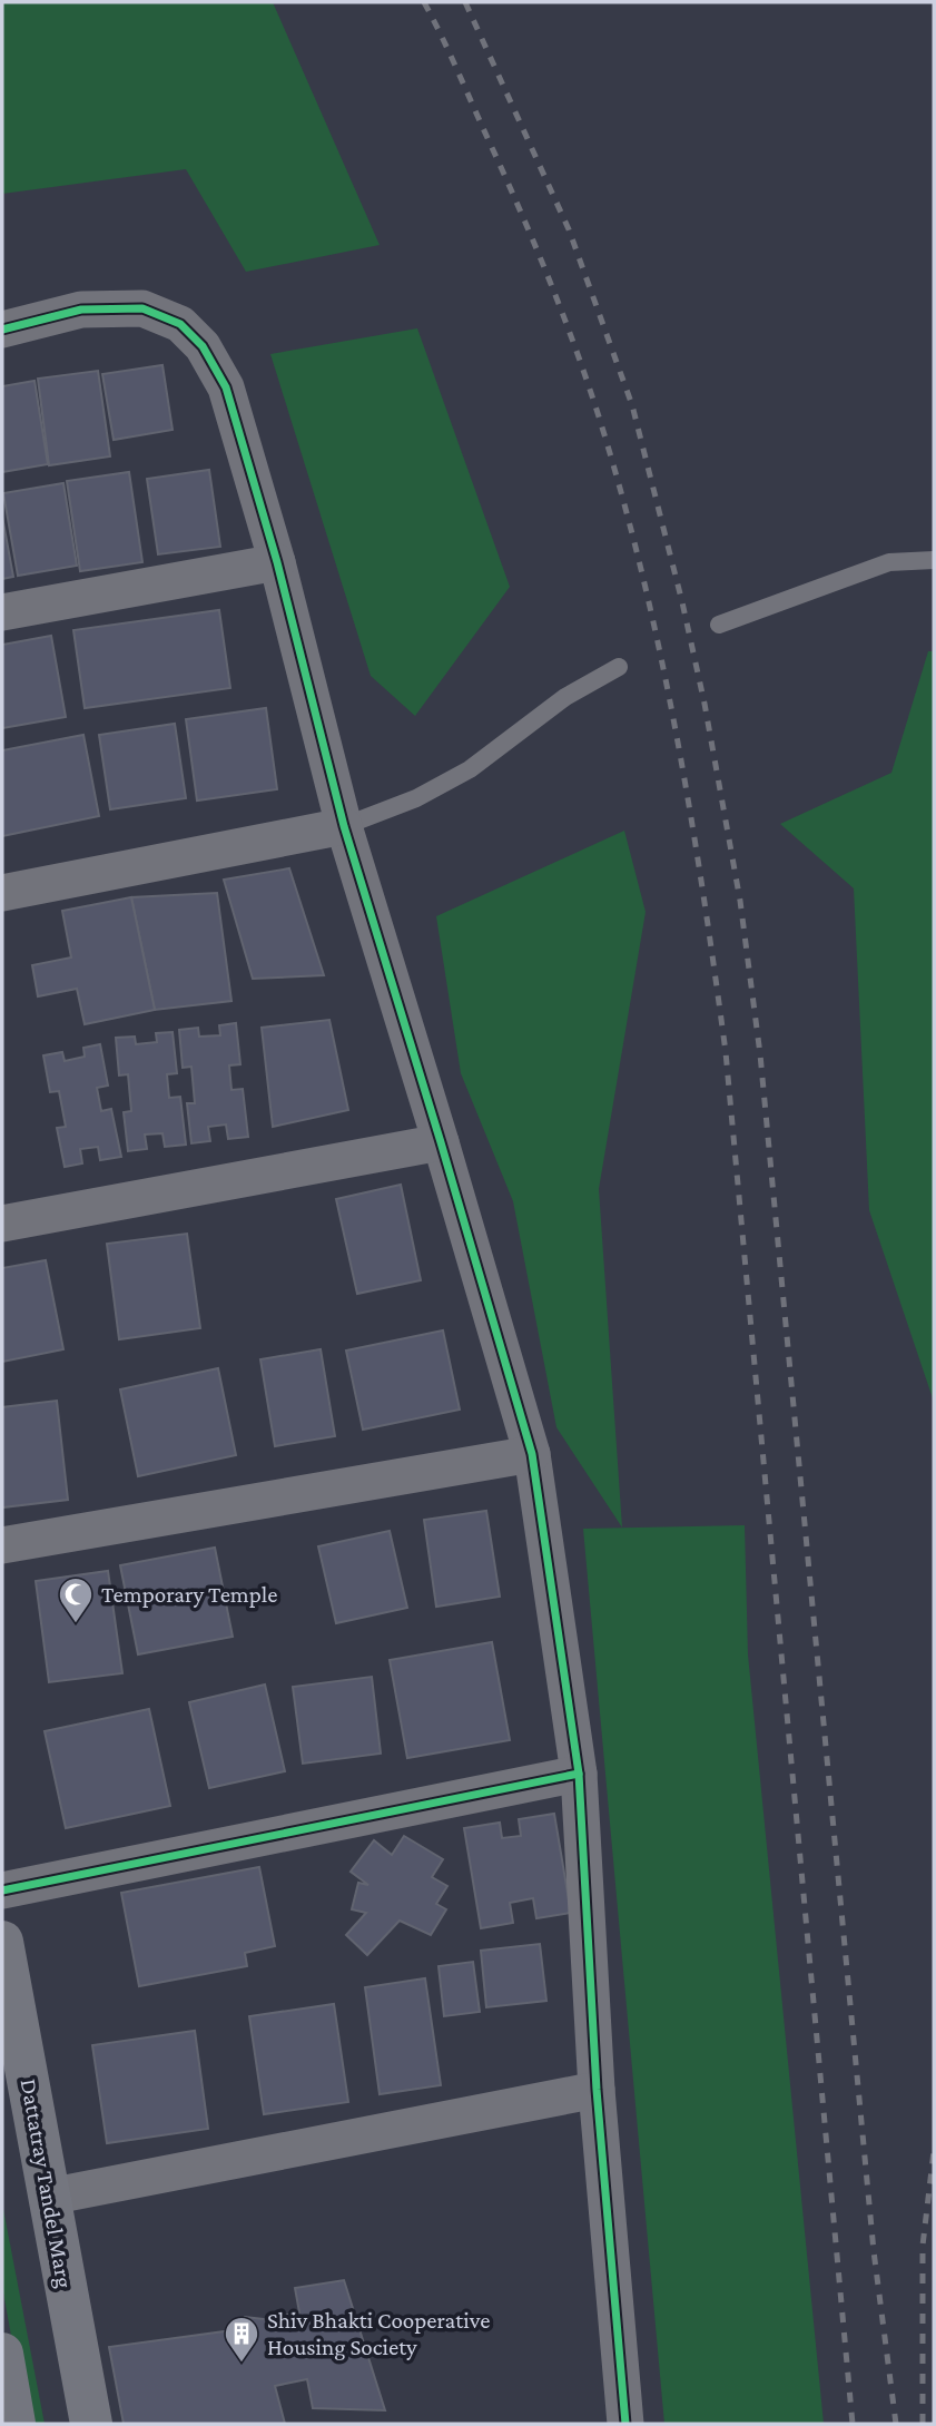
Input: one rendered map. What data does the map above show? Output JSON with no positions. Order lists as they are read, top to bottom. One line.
{"streets":{"main road":["Dattatray Tandel Marg"]},"places":{"mosque":["Temporary Temple"],"building":["Shiv Bhakti Cooperative Housing Society"]}}
